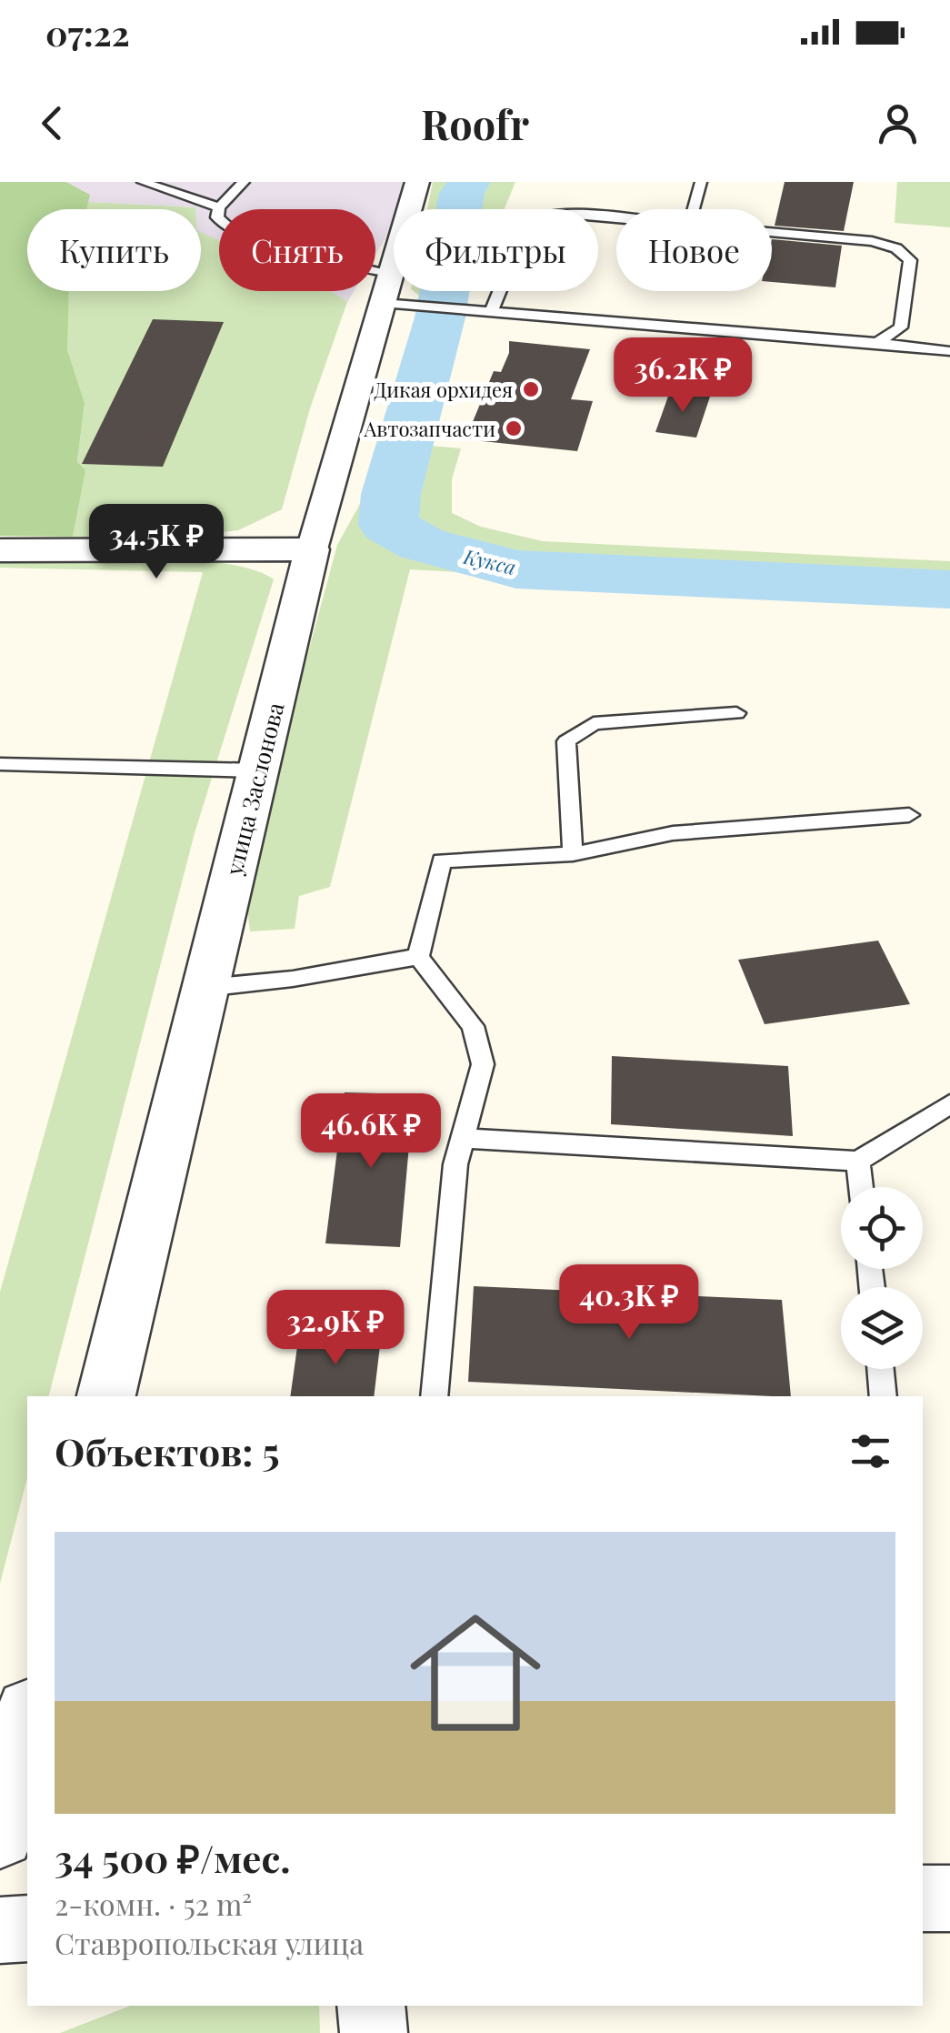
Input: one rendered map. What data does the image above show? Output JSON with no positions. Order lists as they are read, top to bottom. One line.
{"streets":{"street":["улица Заслонова"]},"water":["Кукса"],"places":["Дикая орхидея","Автозапчасти"],"page":{"status":"07:22","header":"Roofr","chip":["Купить","Снять","Фильтры","Новое"],"price":["36.2K ₽","34.5K ₽","46.6K ₽","40.3K ₽","32.9K ₽"],"heading":"Объектов: 5","list":[{"name":"34 500 ₽/мес.","note":"2-комн. · 52 m² · Ставропольская улица"}]}}
